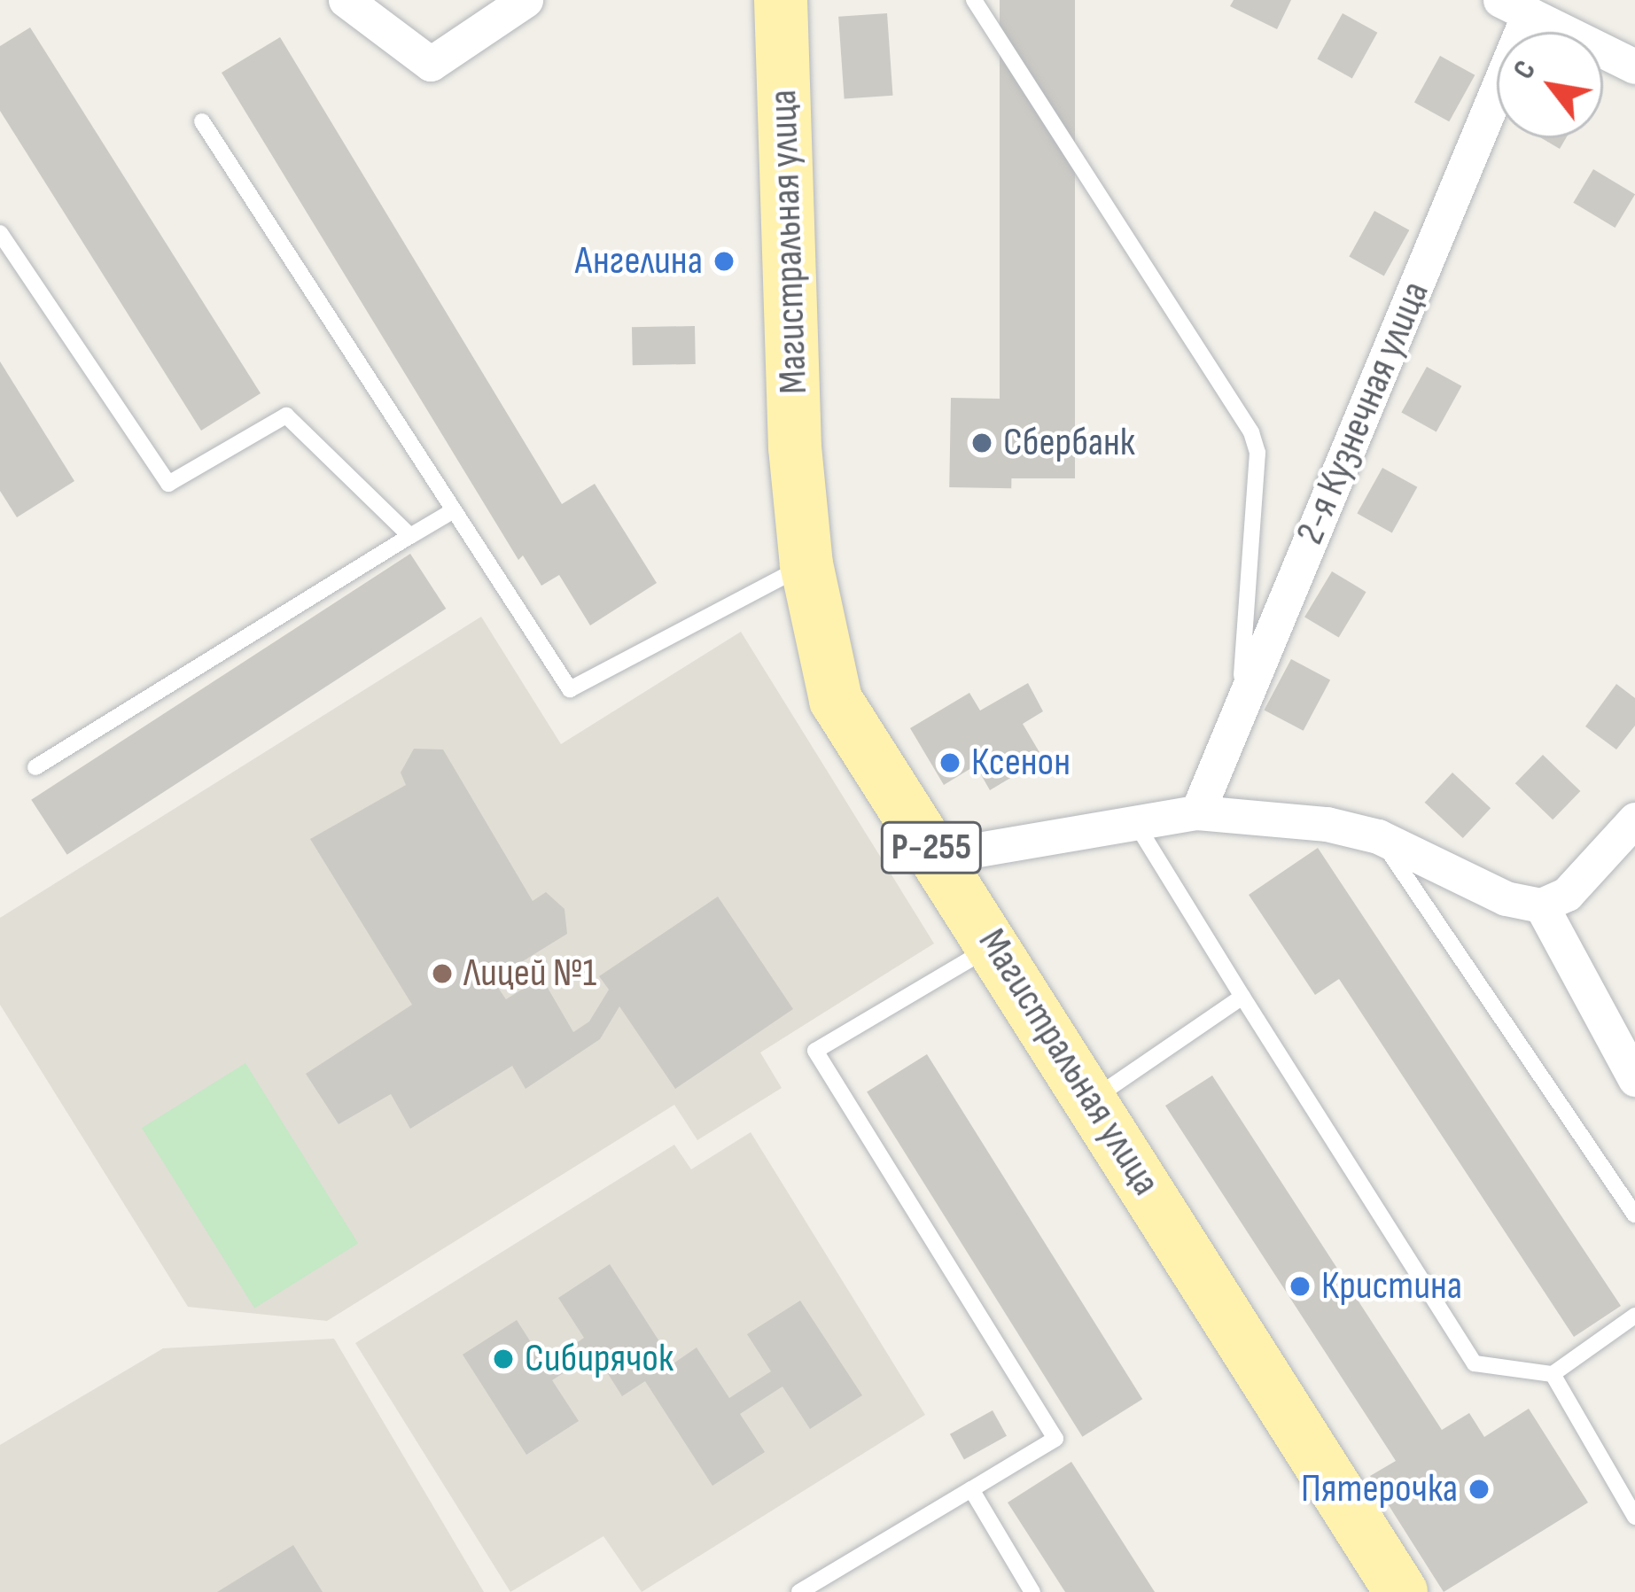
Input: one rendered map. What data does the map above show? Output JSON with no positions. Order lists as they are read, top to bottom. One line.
{"streets":{"main road":["Магистральная улица","Р-255"],"street":["2-я Кузнечная улица"]},"places":["Ангелина","Сбербанк","Ксенон","Лицей №1","Кристина","Сибирячок","Пятерочка"],"north":"top left"}
